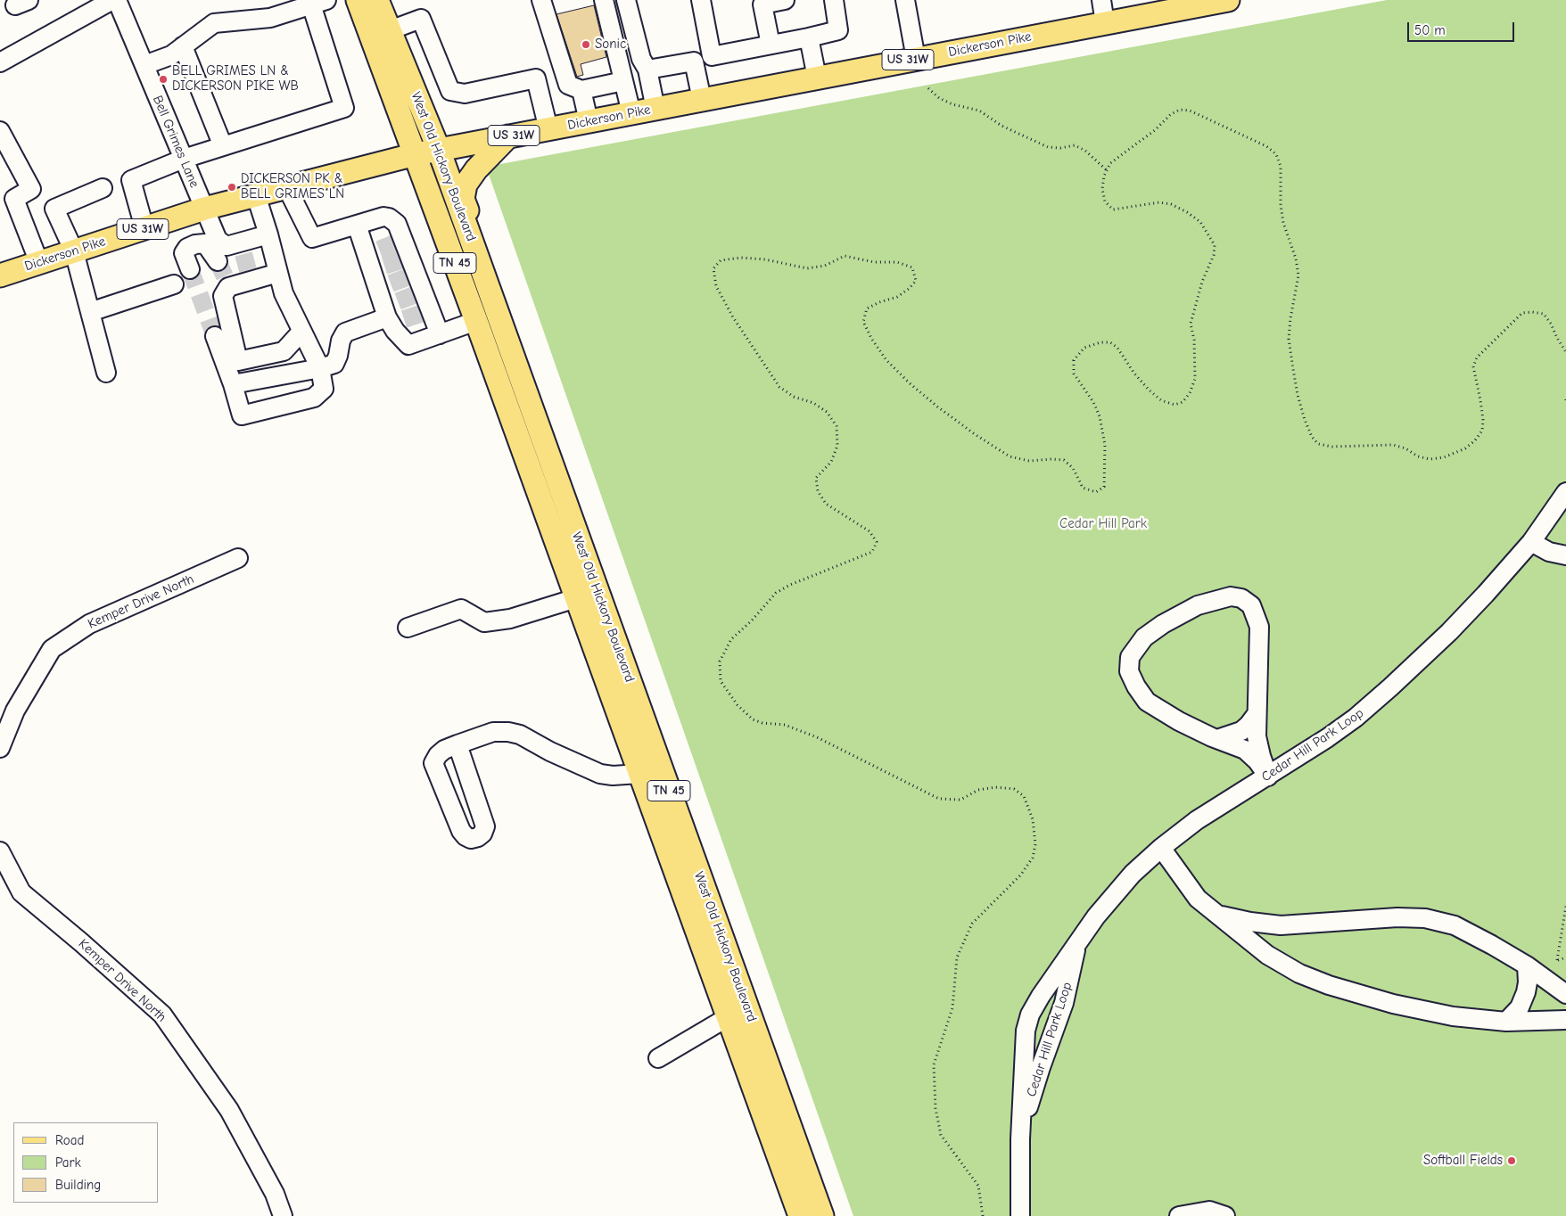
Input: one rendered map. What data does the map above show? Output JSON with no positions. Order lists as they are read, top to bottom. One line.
{"streets":{"main road":["Dickerson Pike","US 31W","West Old Hickory Boulevard","TN 45"],"street":["Bell Grimes Lane","Kemper Drive North","Cedar Hill Park Loop"]},"crossings":[["Dickerson Pike","Bell Grimes Lane"],["Dickerson Pike","West Old Hickory Boulevard"]],"parks":["Cedar Hill Park"],"places":["Sonic","BELL GRIMES LN & DICKERSON PIKE WB","DICKERSON PK & BELL GRIMES LN","Softball Fields"],"legend":["Road","Park","Building"],"scale_bar":"50 m"}
